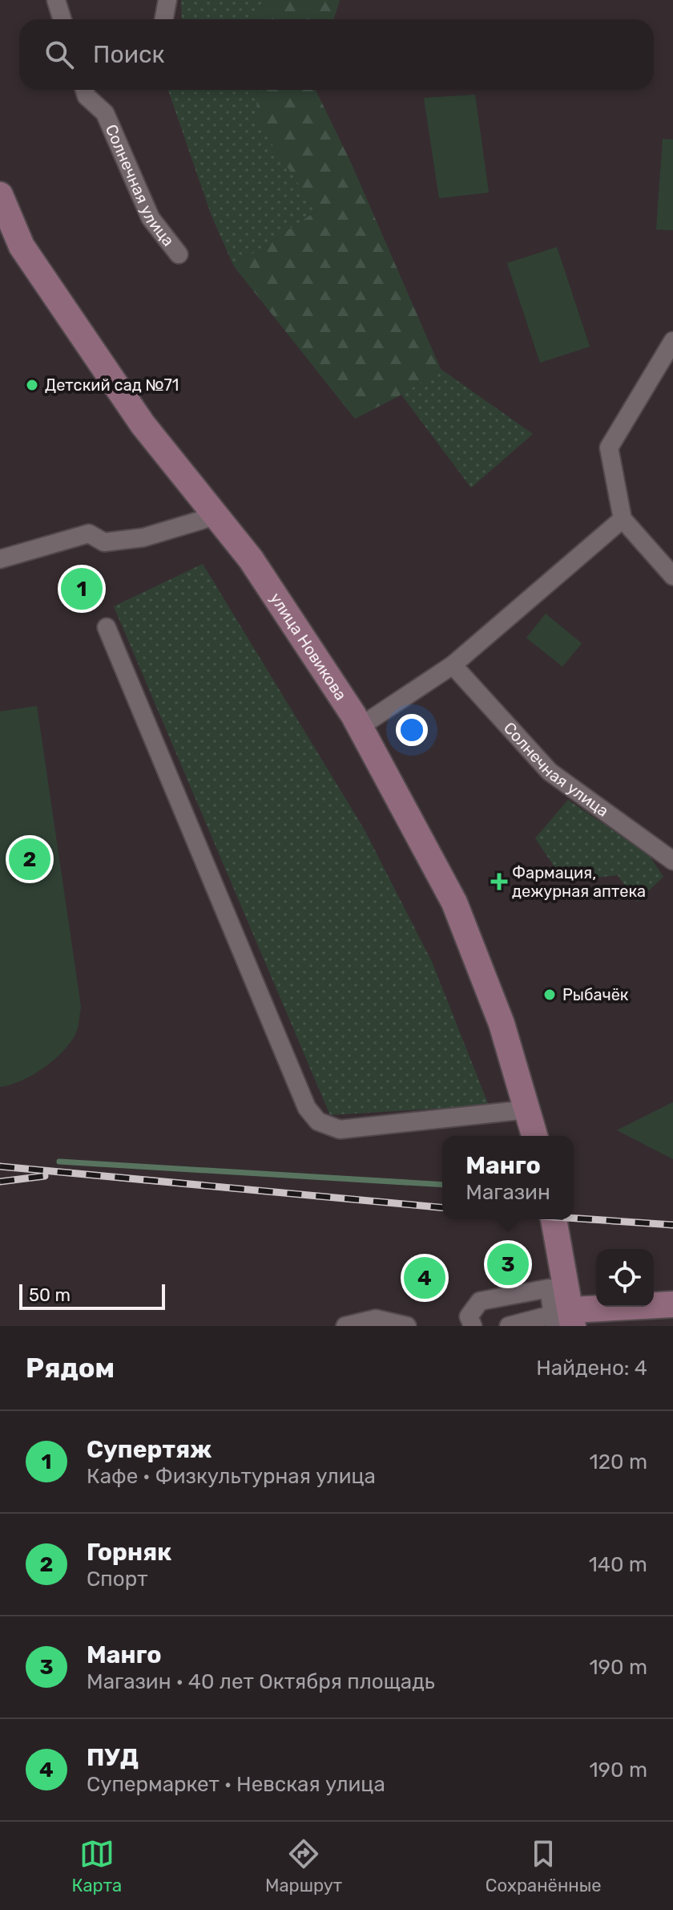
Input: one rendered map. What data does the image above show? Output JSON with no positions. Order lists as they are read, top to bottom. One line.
{"streets":{"main road":["улица Новикова"],"street":["Солнечная улица"]},"places":{"other":["Детский сад №71","Рыбачёк"],"health":["Фармация, дежурная аптека"]},"scale_bar":"50 m","page":{"search":"Поиск","pins":["1","2","3","4"],"popup":["Манго","Магазин"],"scale":"50 m","heading":["Рядом","Найдено: 4"],"list":[{"mark":"1","name":"Супертяж","note":"Кафе · Физкультурная улица","value":"120 m"},{"mark":"2","name":"Горняк","note":"Спорт","value":"140 m"},{"mark":"3","name":"Манго","note":"Магазин · 40 лет Октября площадь","value":"190 m"},{"mark":"4","name":"ПУД","note":"Супермаркет · Невская улица","value":"190 m"}],"nav":["Карта","Маршрут","Сохранённые"]}}
